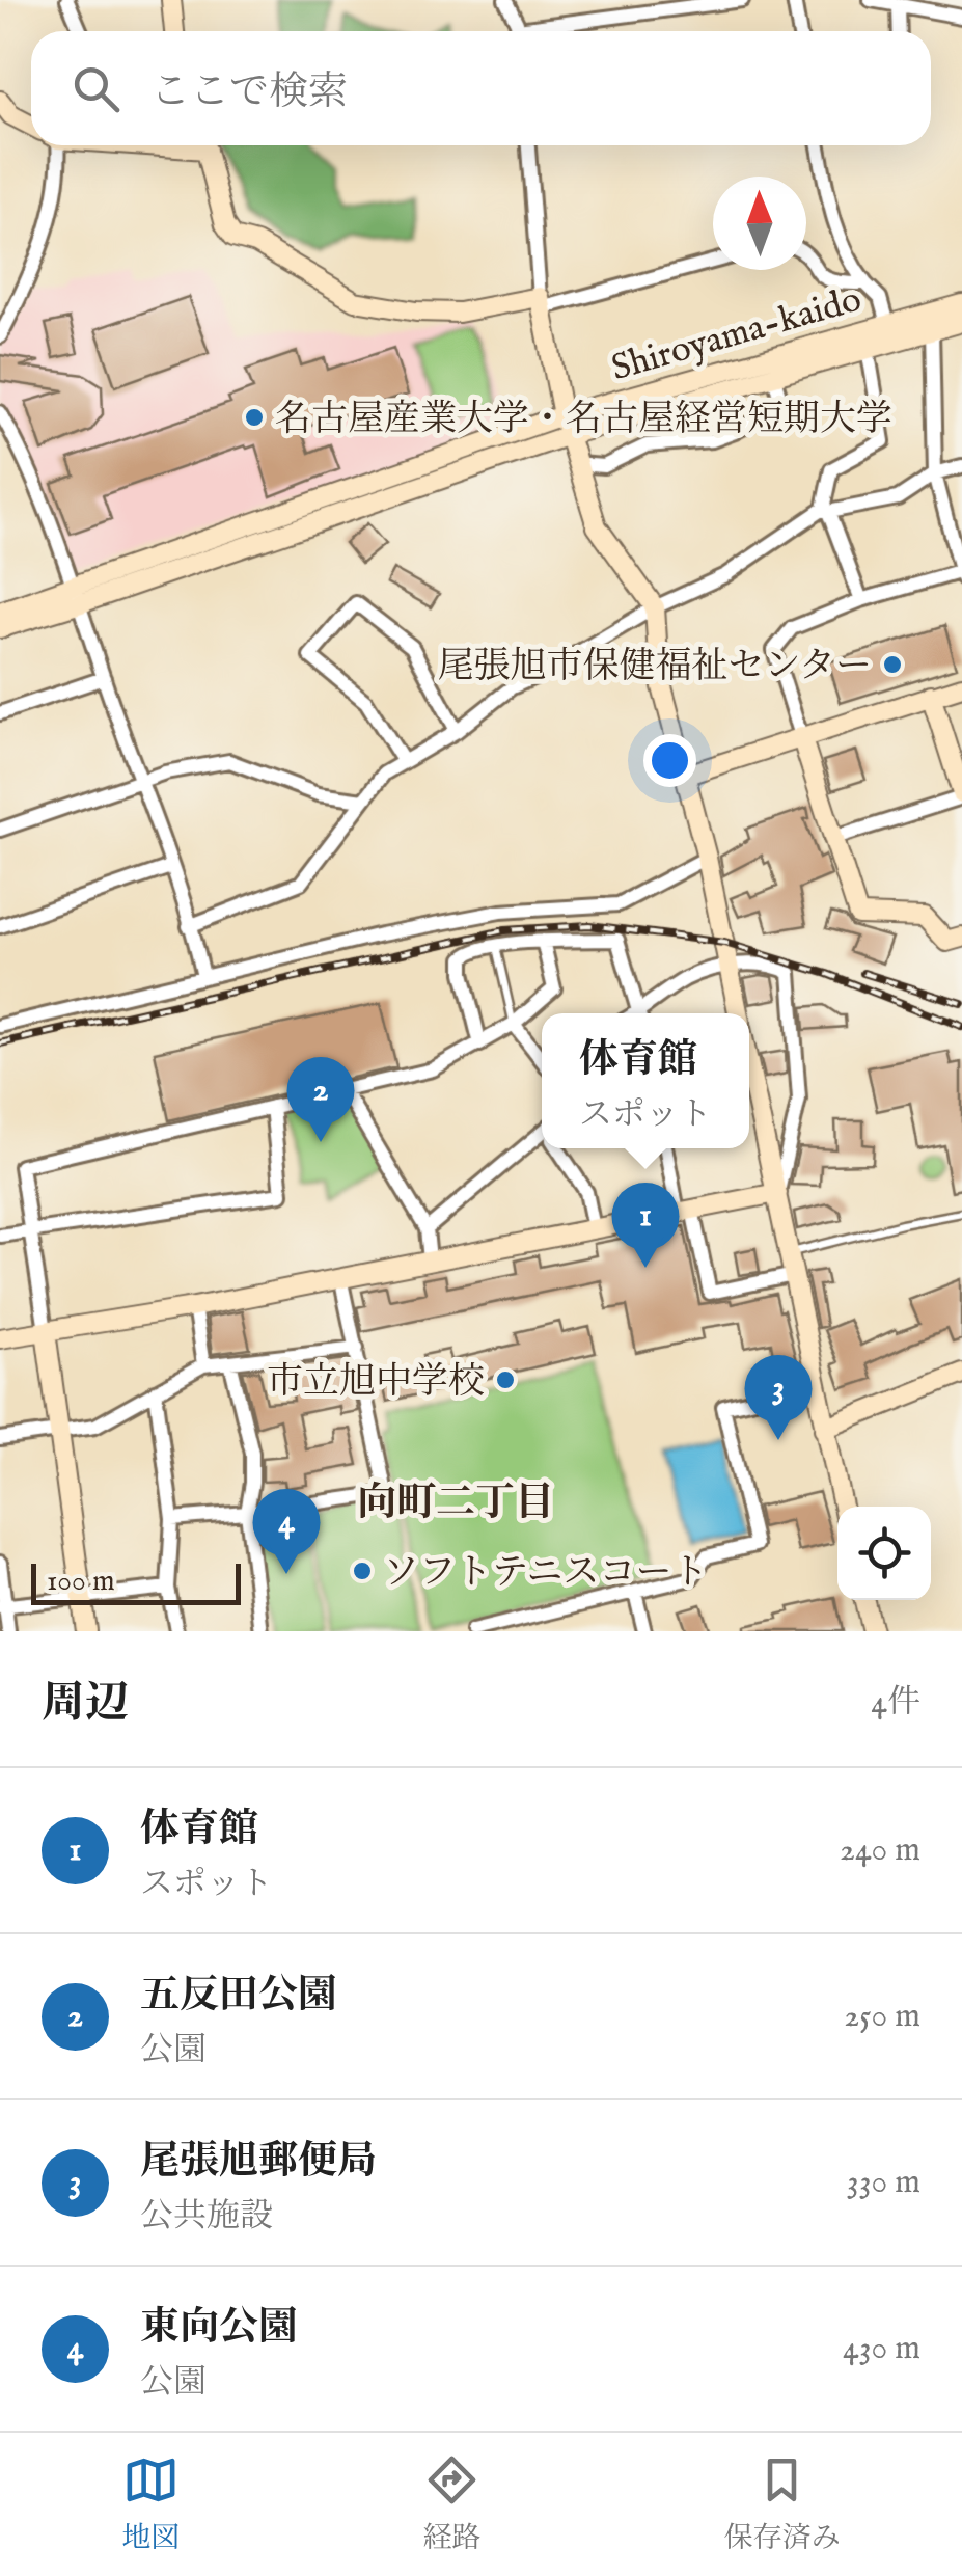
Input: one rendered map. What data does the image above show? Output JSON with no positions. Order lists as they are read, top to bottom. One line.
{"streets":{"street":["Shiroyama-kaido"]},"districts":["向町二丁目"],"places":["名古屋産業大学・名古屋経営短期大学","尾張旭市保健福祉センター","市立旭中学校","ソフトテニスコート"],"scale_bar":"100 m","north":"top","page":{"search":"ここで検索","popup":["体育館","スポット"],"pins":["2","1","3","4"],"scale":"100 m","heading":["周辺","4件"],"list":[{"mark":"1","name":"体育館","note":"スポット","value":"240 m"},{"mark":"2","name":"五反田公園","note":"公園","value":"250 m"},{"mark":"3","name":"尾張旭郵便局","note":"公共施設","value":"330 m"},{"mark":"4","name":"東向公園","note":"公園","value":"430 m"}],"nav":["地図","経路","保存済み"]}}
